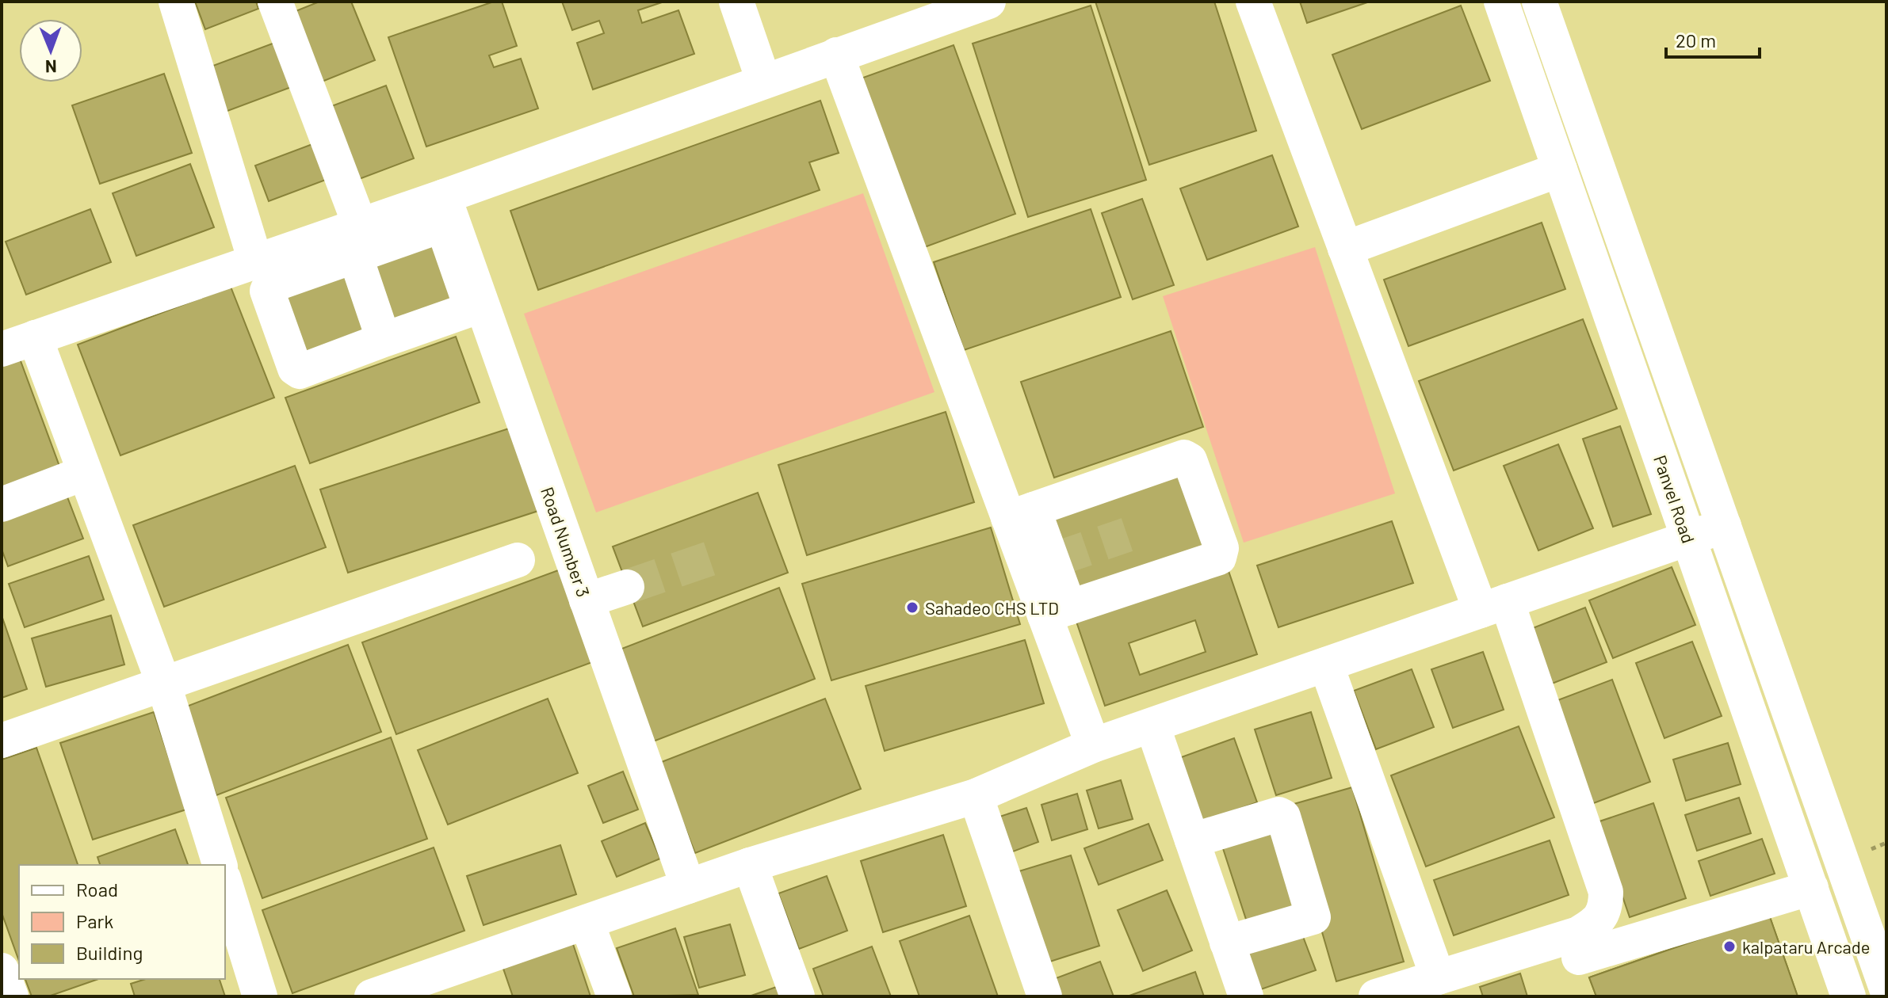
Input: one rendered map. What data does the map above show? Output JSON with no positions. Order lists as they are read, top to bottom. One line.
{"streets":{"street":["Panvel Road","Road Number 3"]},"places":["Sahadeo CHS LTD","kalpataru Arcade"],"legend":["Road","Park","Building"],"scale_bar":"20 m","north":"bottom"}
